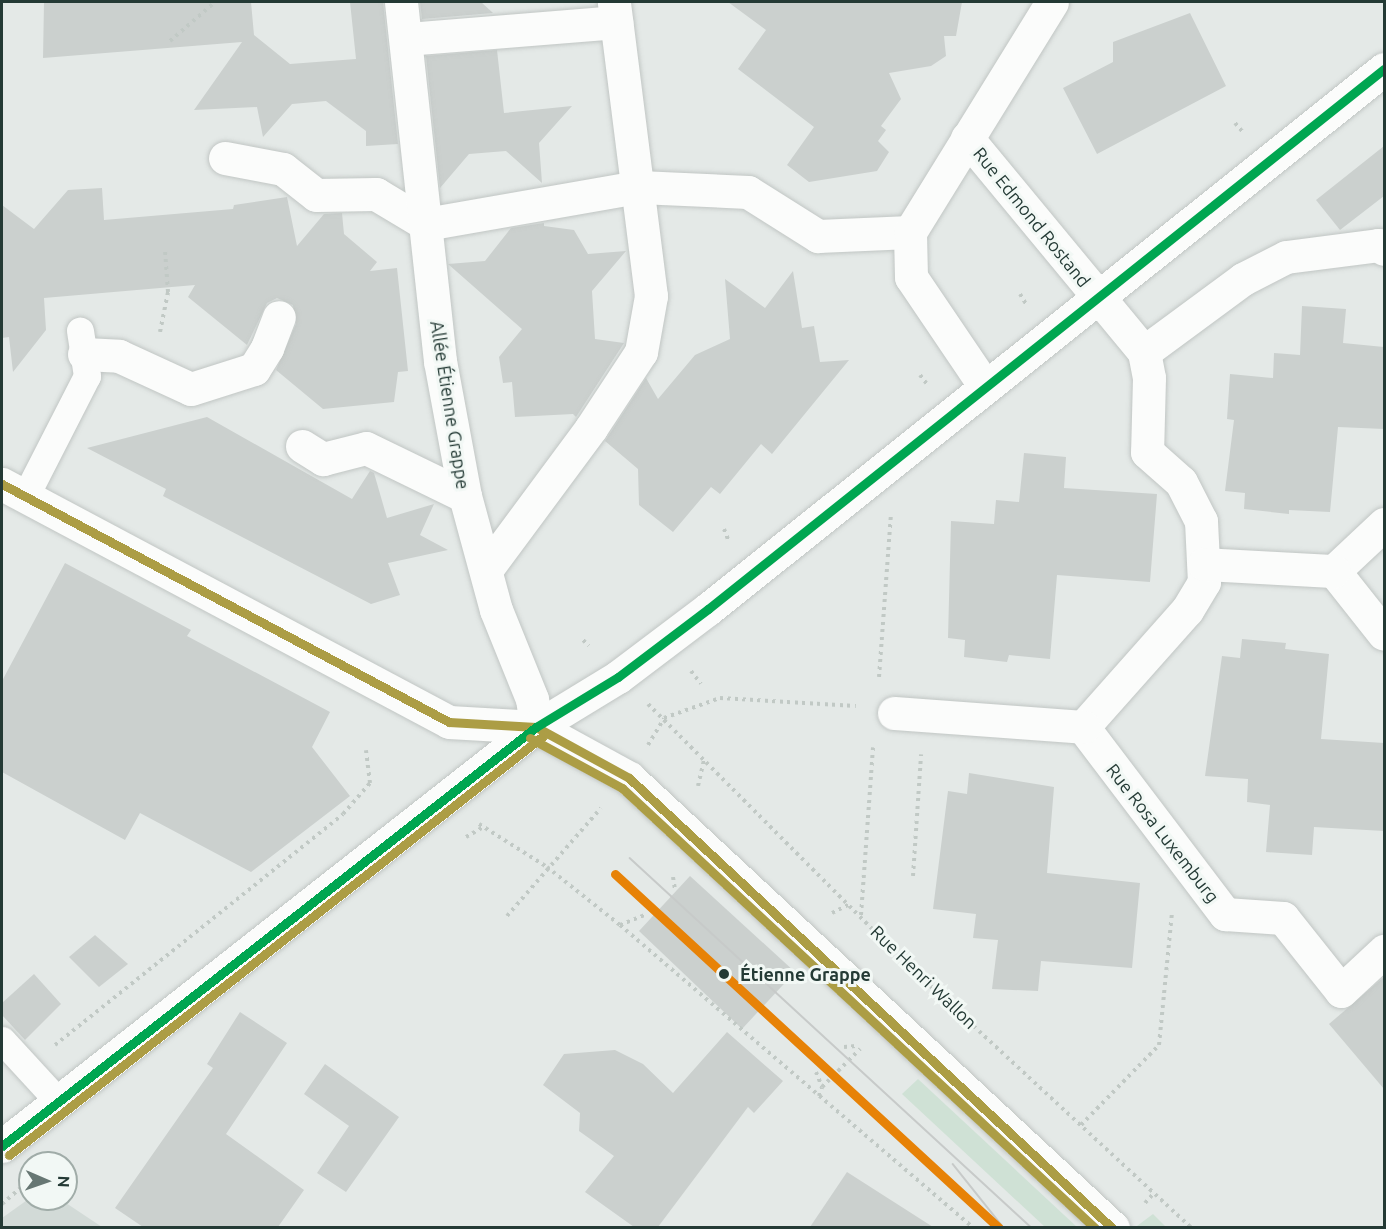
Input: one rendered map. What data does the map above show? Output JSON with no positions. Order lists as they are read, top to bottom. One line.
{"streets":{"street":["Rue Edmond Rostand","Allée Étienne Grappe","Rue Rosa Luxemburg"],"path":["Rue Henri Wallon"]},"places":["Étienne Grappe"],"north":"right"}
